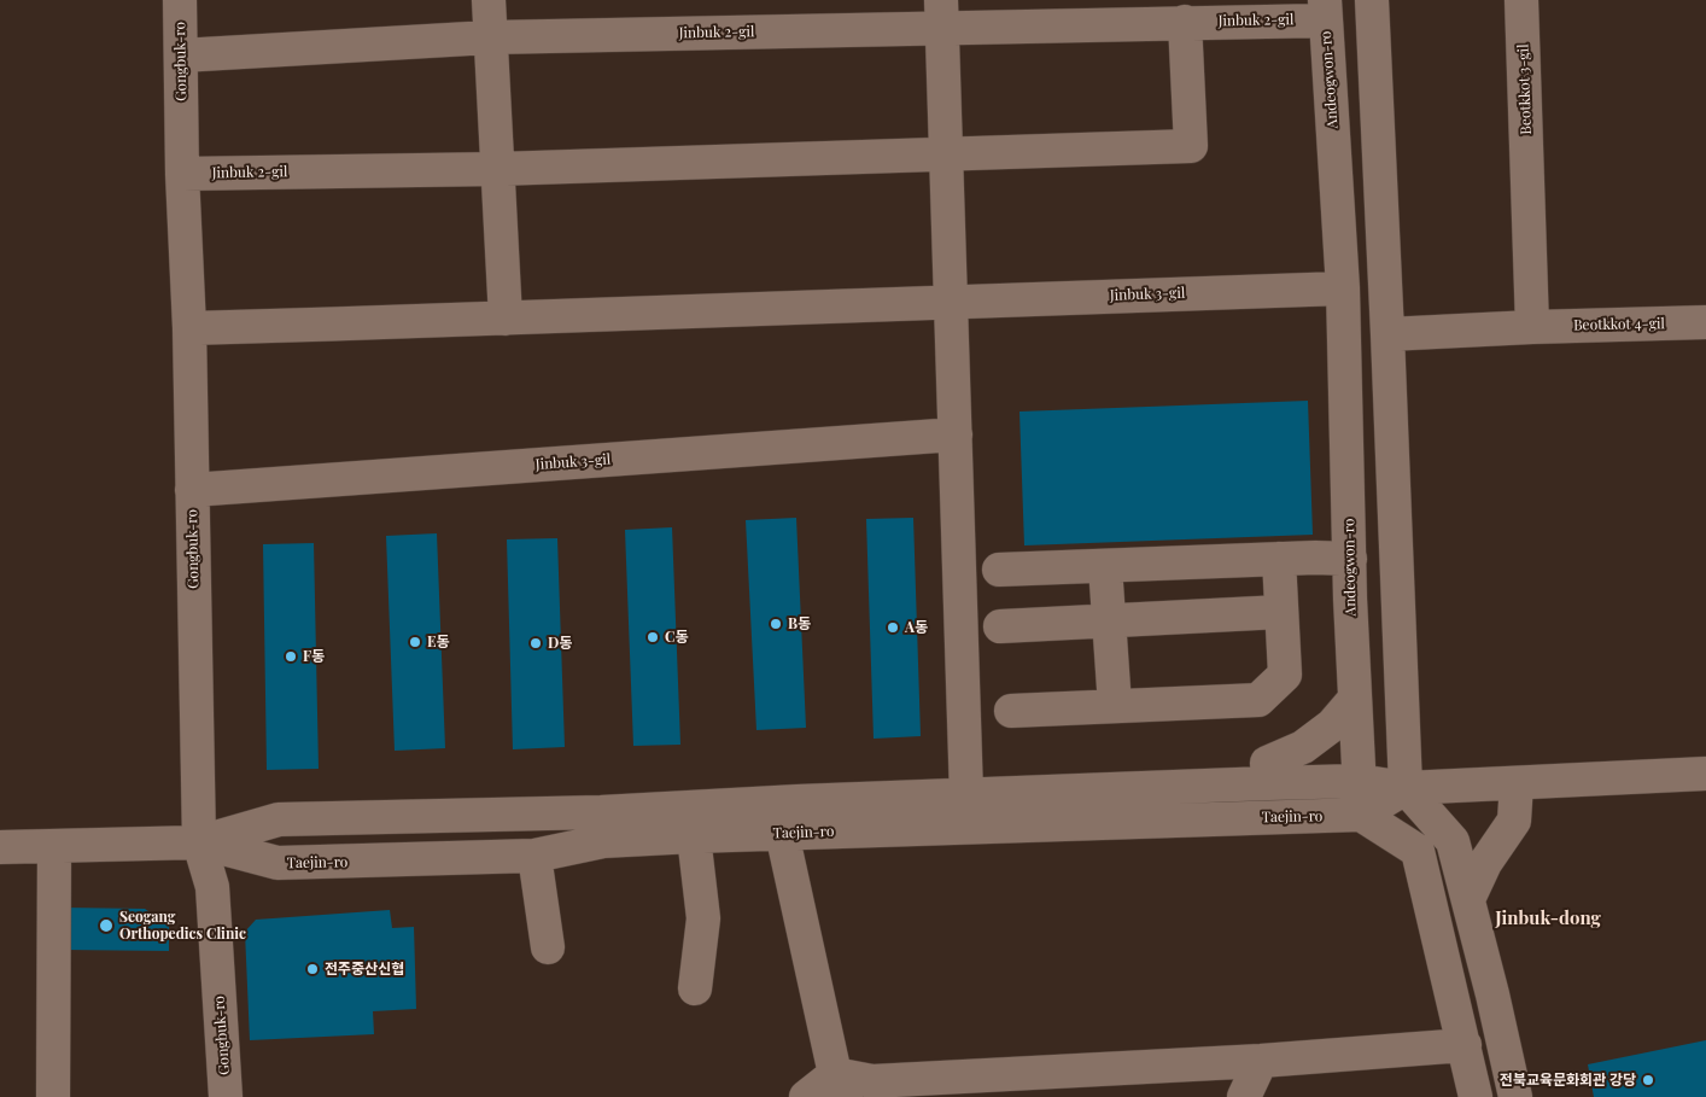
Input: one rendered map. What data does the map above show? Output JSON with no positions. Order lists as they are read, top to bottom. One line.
{"streets":{"street":["Jinbuk 2-gil","Gongbuk-ro","Andeogwon-ro","Beotkkot 3-gil","Jinbuk 3-gil","Beotkkot 4-gil","Taejin-ro"]},"crossings":[["Jinbuk 2-gil","Gongbuk-ro"],["Jinbuk 2-gil","Andeogwon-ro"],["Gongbuk-ro","Jinbuk 3-gil"],["Gongbuk-ro","Taejin-ro"],["Andeogwon-ro","Jinbuk 3-gil"],["Andeogwon-ro","Taejin-ro"],["Beotkkot 3-gil","Beotkkot 4-gil"]],"districts":["Jinbuk-dong"],"places":["B동","A동","C동","E동","D동","F동","Seogang Orthopedics Clinic","전주중산신협","전북교육문화회관 강당"]}
